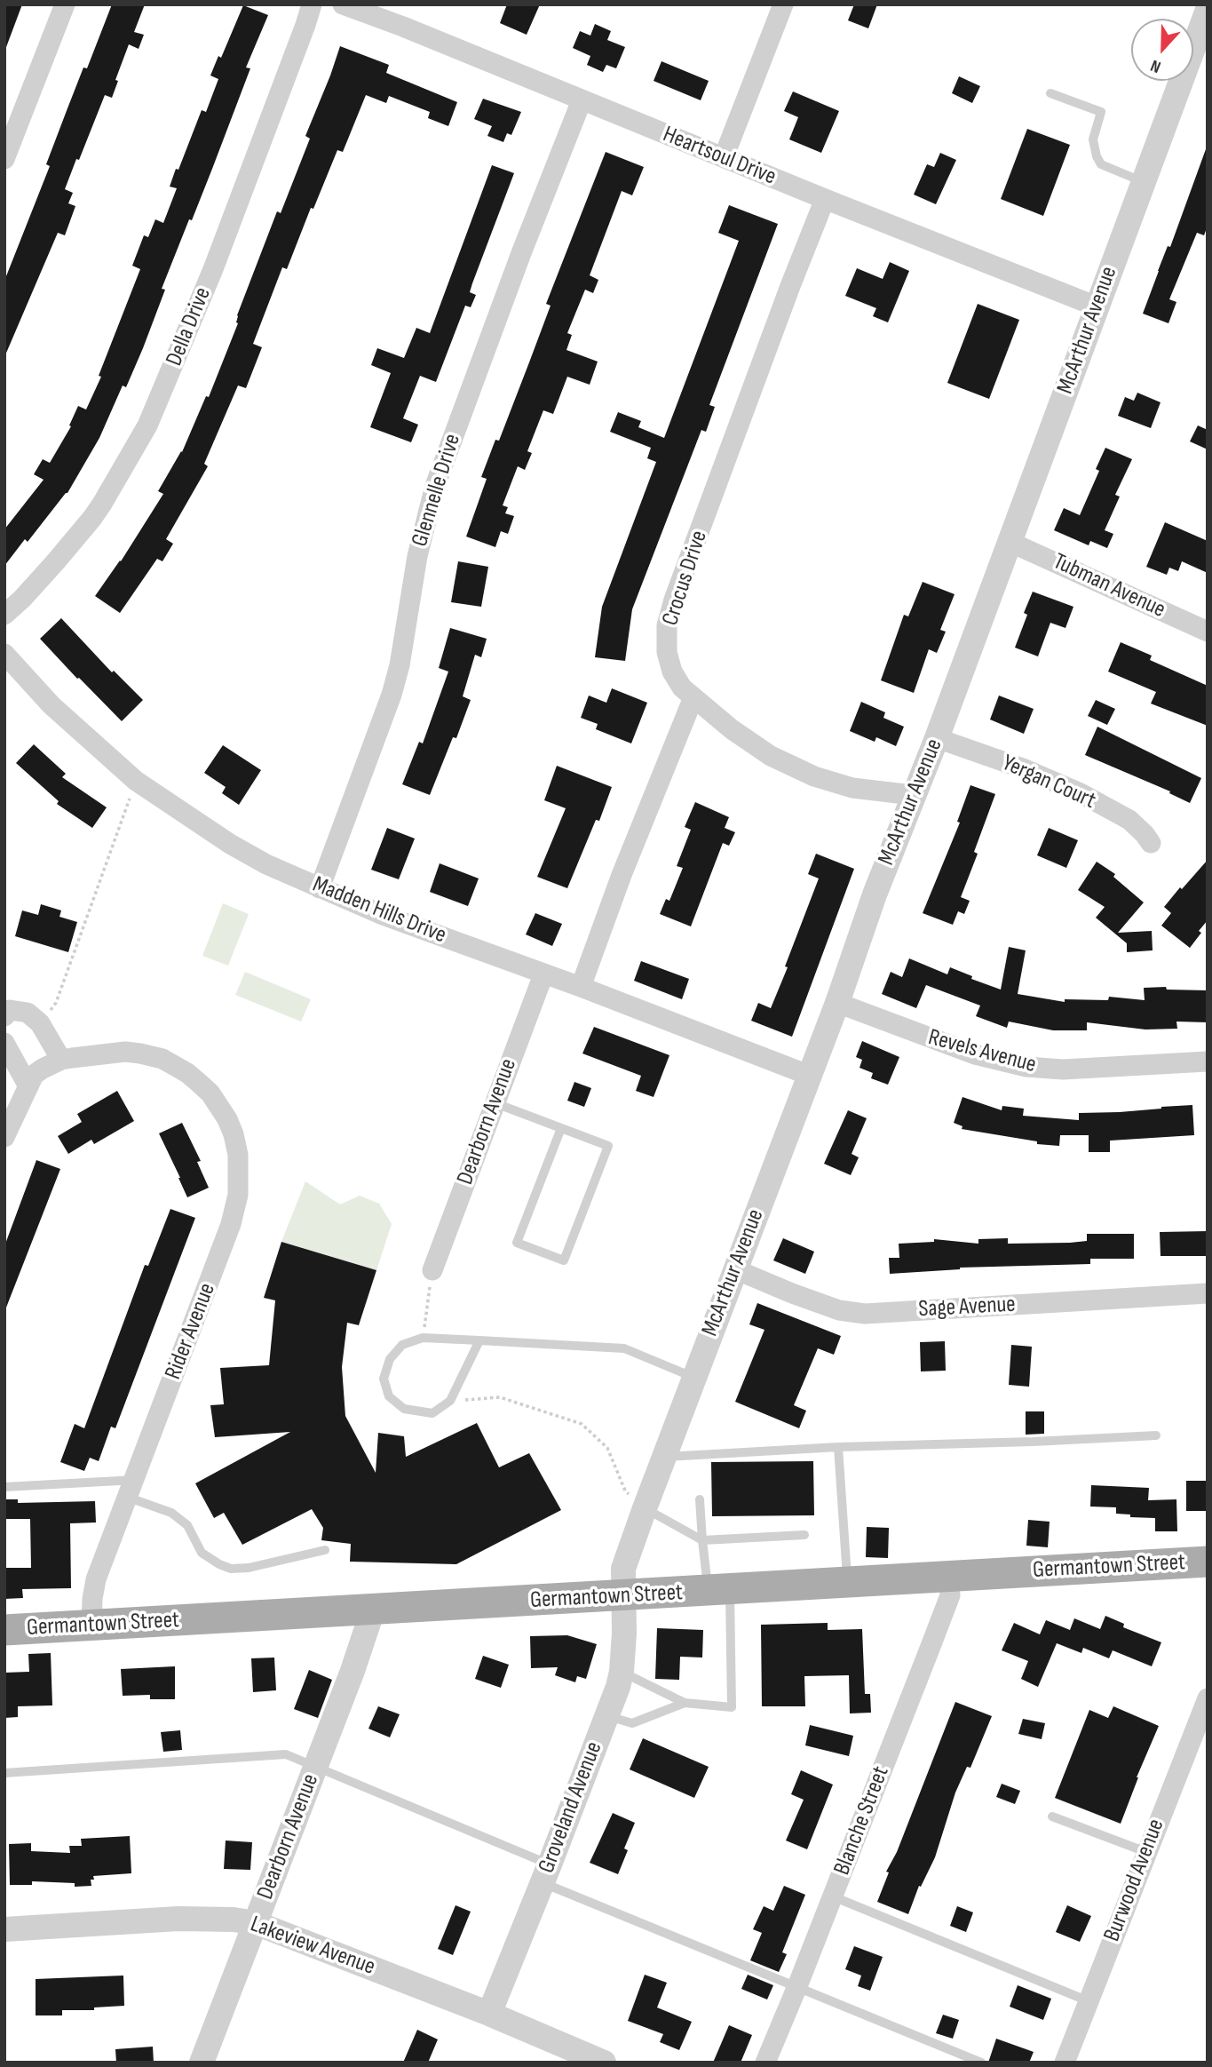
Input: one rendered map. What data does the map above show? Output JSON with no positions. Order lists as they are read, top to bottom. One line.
{"streets":{"main road":["Germantown Street"],"street":["Heartsoul Drive","Della Drive","McArthur Avenue","Glennelle Drive","Crocus Drive","Tubman Avenue","Yergan Court","Madden Hills Drive","Revels Avenue","Dearborn Avenue","Sage Avenue","Rider Avenue","Groveland Avenue","Blanche Street","Burwood Avenue","Lakeview Avenue"]},"crossings":[["Heartsoul Drive","McArthur Avenue"],["Heartsoul Drive","Glennelle Drive"],["Heartsoul Drive","Crocus Drive"],["McArthur Avenue","Crocus Drive"],["McArthur Avenue","Tubman Avenue"],["McArthur Avenue","Yergan Court"],["McArthur Avenue","Madden Hills Drive"],["McArthur Avenue","Revels Avenue"],["McArthur Avenue","Sage Avenue"],["McArthur Avenue","Germantown Street"],["McArthur Avenue","Groveland Avenue"],["Glennelle Drive","Madden Hills Drive"],["Madden Hills Drive","Dearborn Avenue"],["Dearborn Avenue","Germantown Street"],["Dearborn Avenue","Lakeview Avenue"],["Rider Avenue","Germantown Street"],["Germantown Street","Groveland Avenue"],["Germantown Street","Blanche Street"],["Groveland Avenue","Lakeview Avenue"]],"north":"bottom"}
